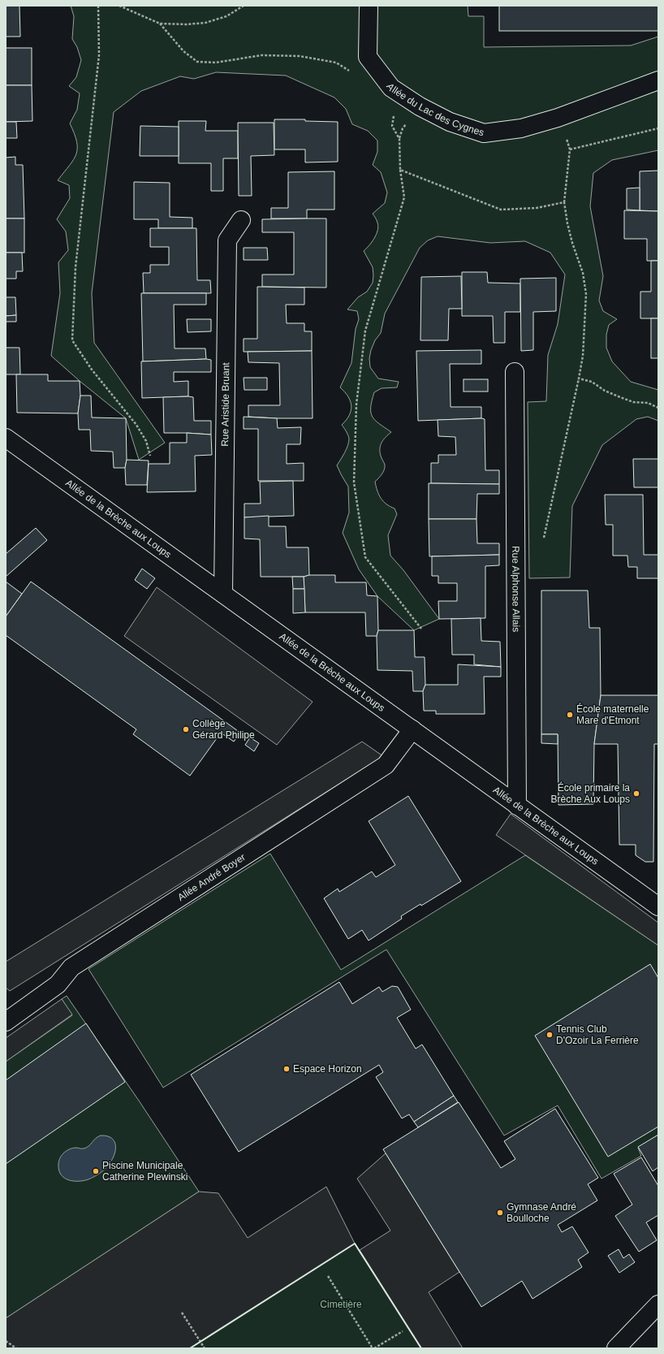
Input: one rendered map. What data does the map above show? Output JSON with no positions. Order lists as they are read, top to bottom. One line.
{"streets":{"street":["Allée du Lac des Cygnes","Rue Aristide Bruant","Allée de la Brèche aux Loups","Rue Alphonse Allais","Allée André Boyer"]},"crossings":[["Rue Aristide Bruant","Allée de la Brèche aux Loups"],["Allée de la Brèche aux Loups","Rue Alphonse Allais"],["Allée de la Brèche aux Loups","Allée André Boyer"]],"parks":["Cimetière"],"places":["École maternelle Mare d'Etmont","Collège Gérard Philipe","École primaire la Brèche Aux Loups","Tennis Club D'Ozoir La Ferrière","Espace Horizon","Piscine Municipale Catherine Plewinski","Gymnase André Boulloche"]}
